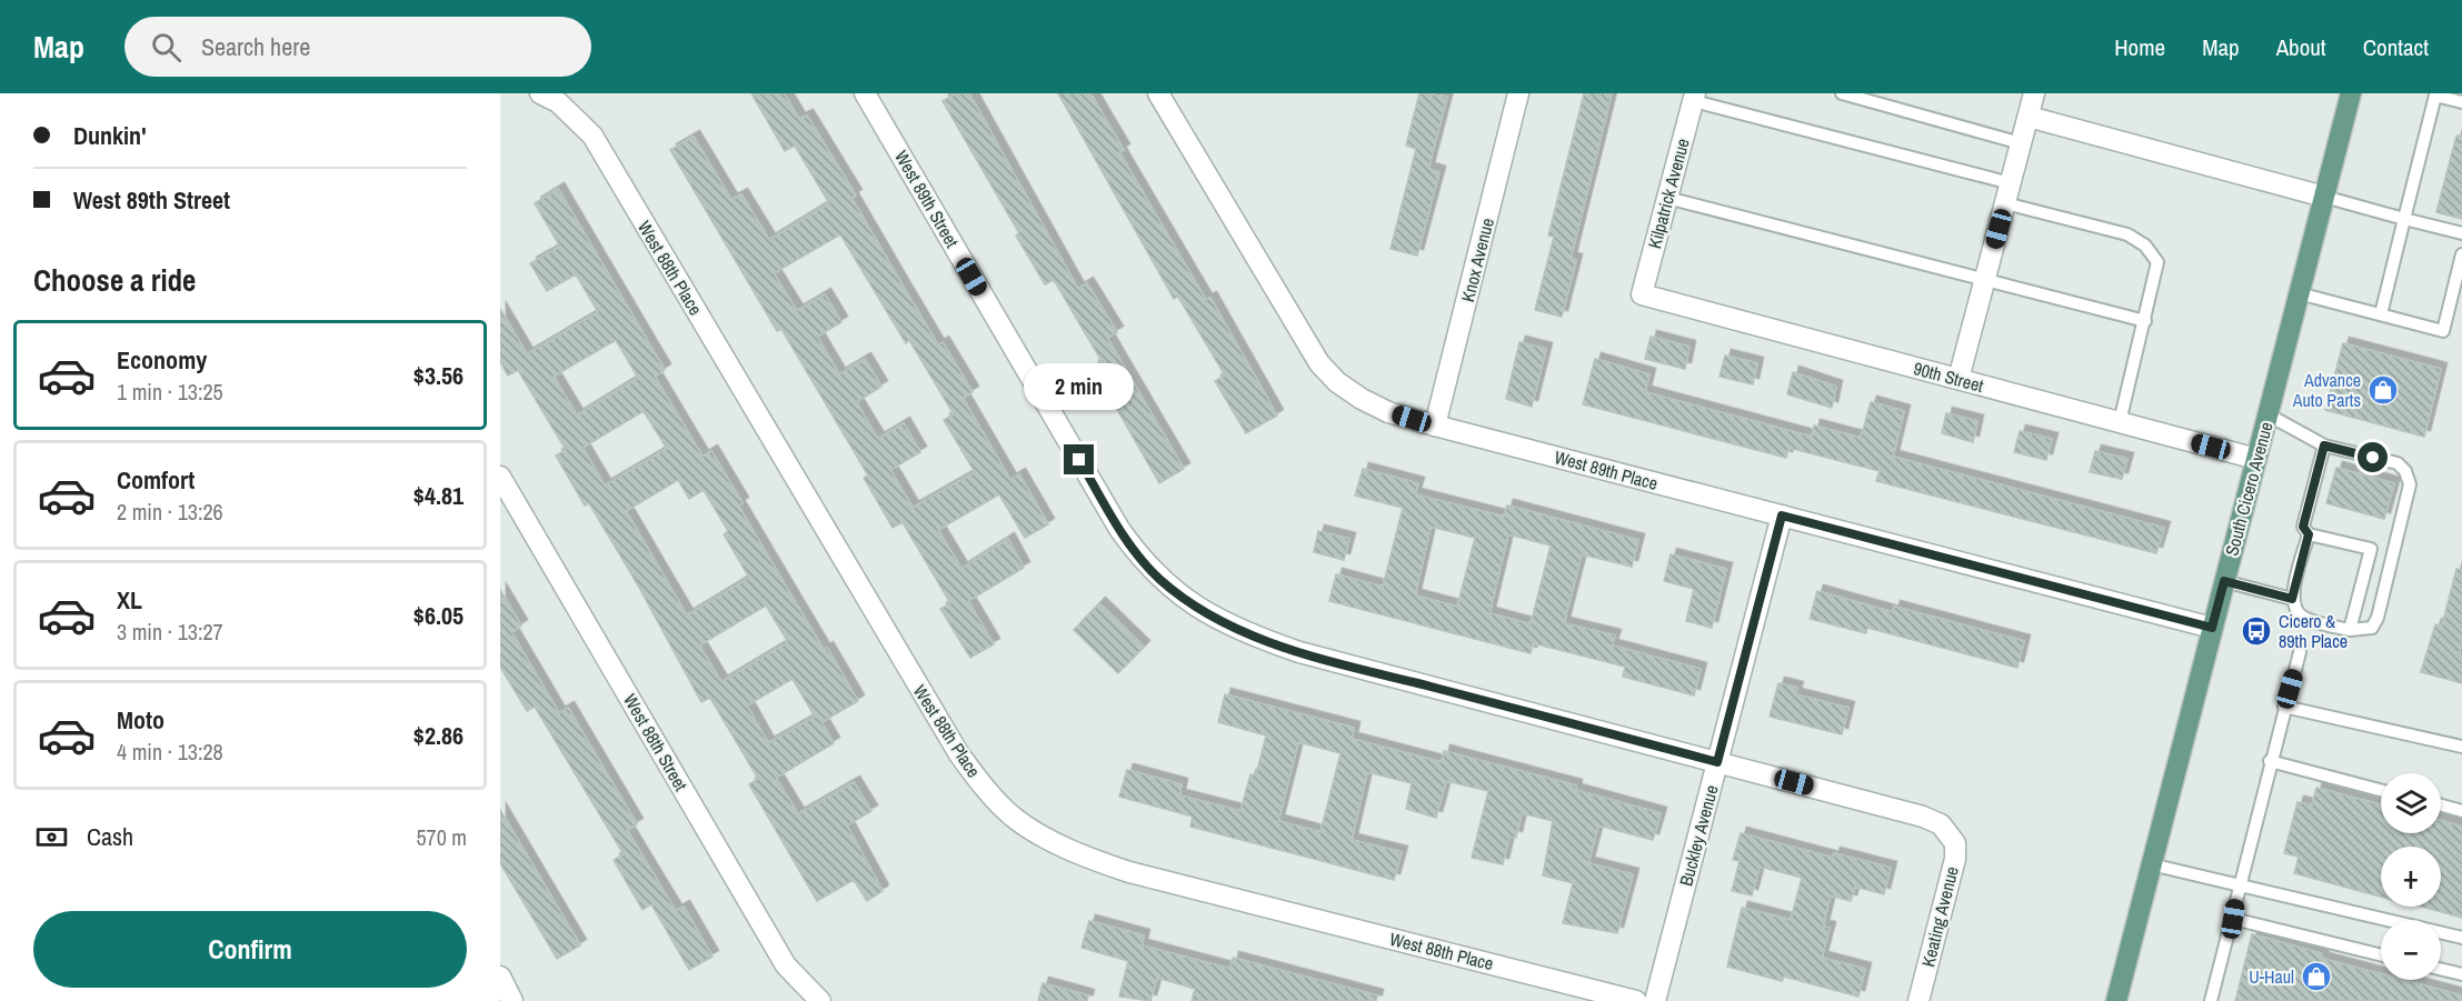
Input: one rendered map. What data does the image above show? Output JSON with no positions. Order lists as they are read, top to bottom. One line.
{"streets":{"main road":["South Cicero Avenue"],"street":["Kilpatrick Avenue","West 89th Street","Knox Avenue","West 88th Place","90th Street","West 89th Place","West 88th Street","Buckley Avenue","Keating Avenue"]},"crossings":[["Kilpatrick Avenue","90th Street"],["West 89th Street","Buckley Avenue"],["West 89th Street","Keating Avenue"],["Knox Avenue","West 89th Place"],["90th Street","South Cicero Avenue"],["West 89th Place","South Cicero Avenue"],["West 89th Place","Buckley Avenue"]],"places":{"shop":["Advance Auto Parts","U-Haul"],"bus stop":["Cicero & 89th Place"]},"page":{"header":"Map","search":"Search here","nav":["Home","Map","About","Contact"],"banner":["Dunkin'","West 89th Street"],"heading":"Choose a ride","list":[{"name":"Economy","note":"1 min · 13:25","value":"$3.56"},{"name":"Comfort","note":"2 min · 13:26","value":"$4.81"},{"name":"XL","note":"3 min · 13:27","value":"$6.05"},{"name":"Moto","note":"4 min · 13:28","value":"$2.86"}],"bubble":"2 min","map_buttons":["+","−"],"pay":["Cash","570 m"],"buttons":"Confirm"}}
